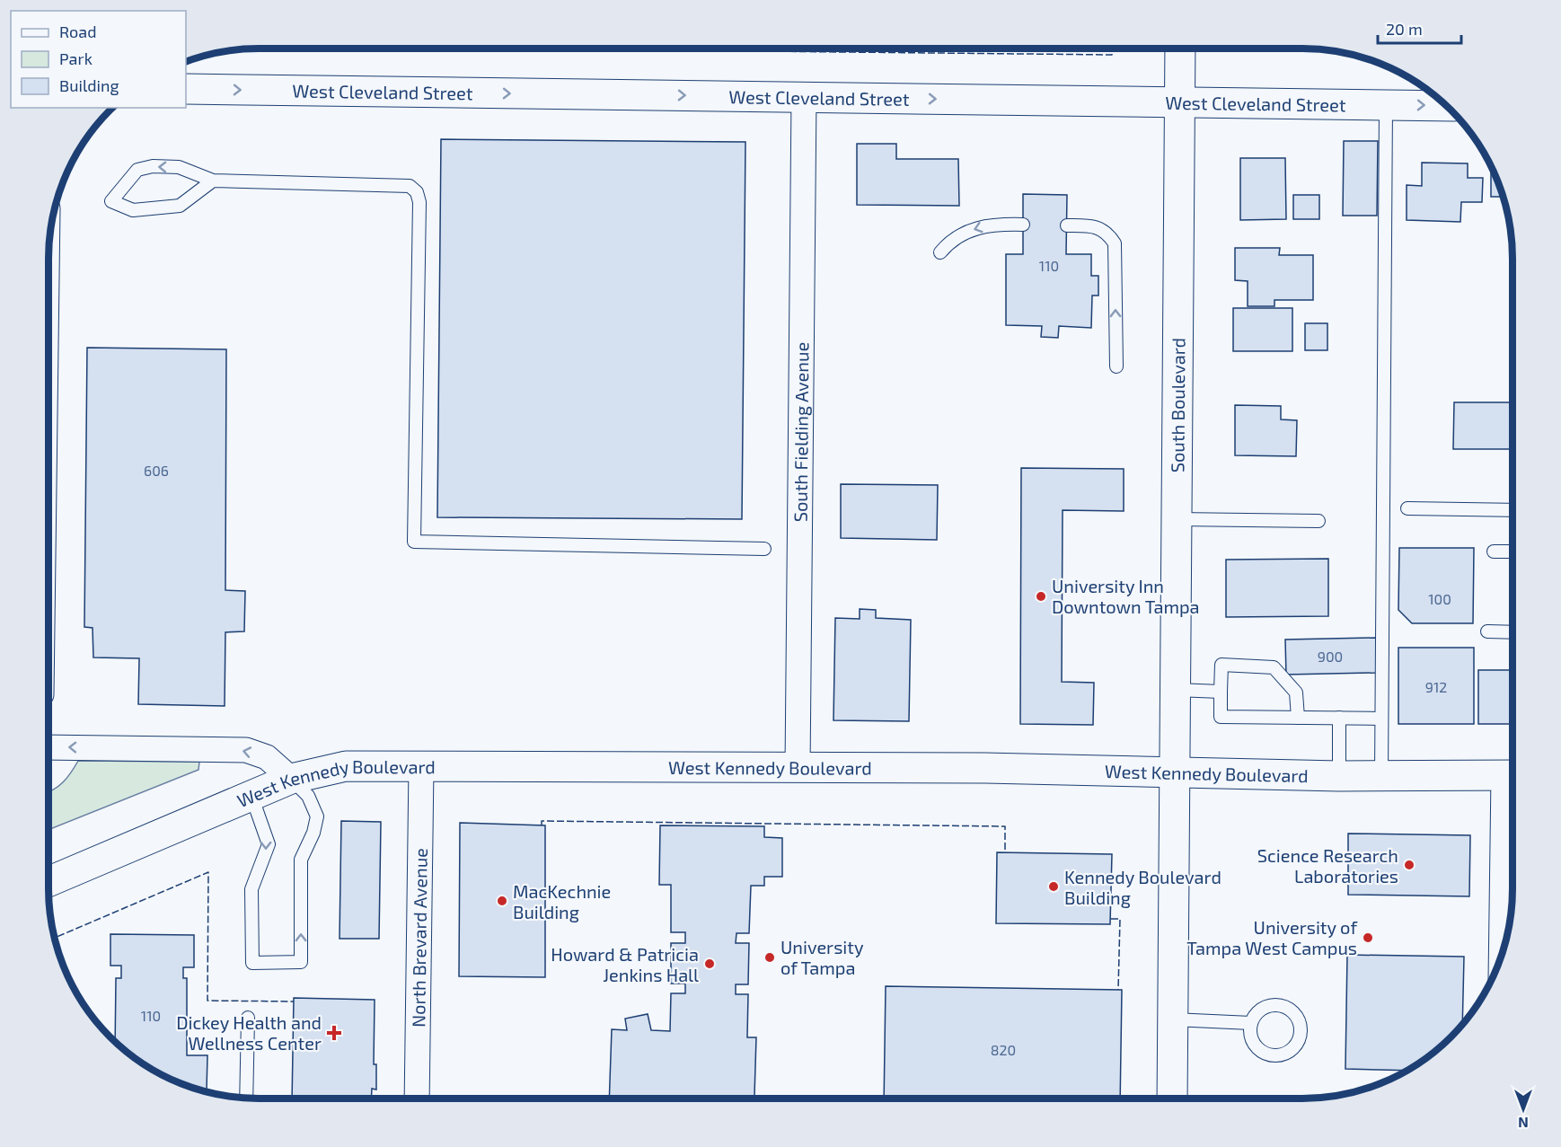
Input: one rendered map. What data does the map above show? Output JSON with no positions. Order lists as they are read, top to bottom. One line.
{"streets":{"main road":["West Cleveland Street","South Boulevard","West Kennedy Boulevard"],"street":["South Fielding Avenue","North Brevard Avenue"]},"crossings":[["West Cleveland Street","South Boulevard"],["West Cleveland Street","South Fielding Avenue"],["South Boulevard","West Kennedy Boulevard"],["South Fielding Avenue","West Kennedy Boulevard"],["West Kennedy Boulevard","North Brevard Avenue"]],"one_way":["West Cleveland Street"],"places":{"other":["University Inn Downtown Tampa","Science Research Laboratories","Kennedy Boulevard Building","MacKechnie Building","University of Tampa West Campus","University of Tampa","Howard & Patricia Jenkins Hall"],"health":["Dickey Health and Wellness Center"]},"house_numbers":["110","606","100","900","912","110","820"],"legend":["Road","Park","Building"],"scale_bar":"20 m","north":"bottom"}
